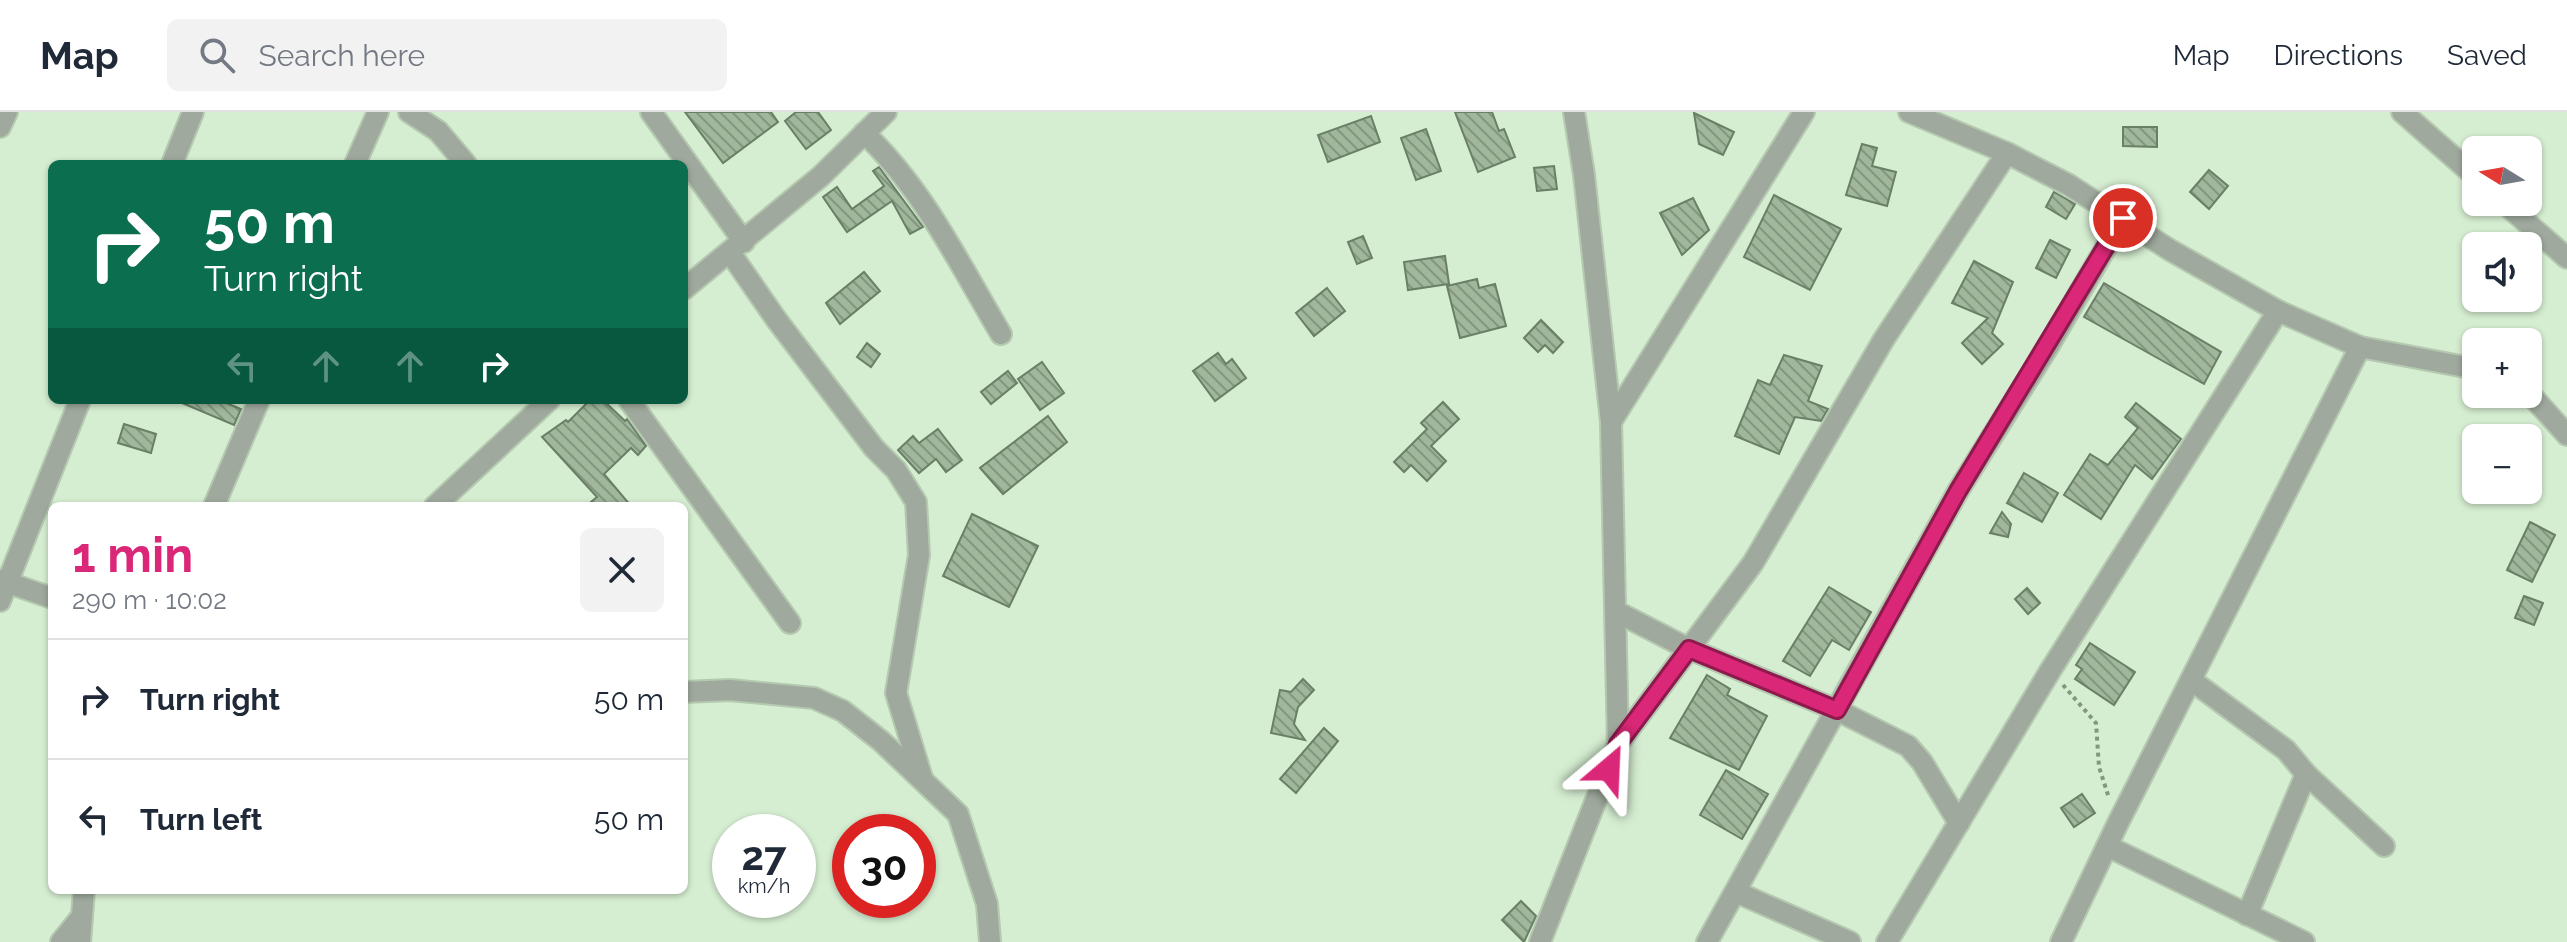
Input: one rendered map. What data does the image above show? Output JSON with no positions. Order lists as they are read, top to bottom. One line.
{"north":"left","page":{"header":"Map","search":"Search here","nav":["Map","Directions","Saved"],"map_buttons":["+","−"],"turn":["50 m","Turn right"],"heading":["1 min","290 m · 10:02"],"list":[{"name":"Turn right","value":"50 m"},{"name":"Turn left","value":"50 m"}],"speed":"27 km/h","limit":"30"}}
